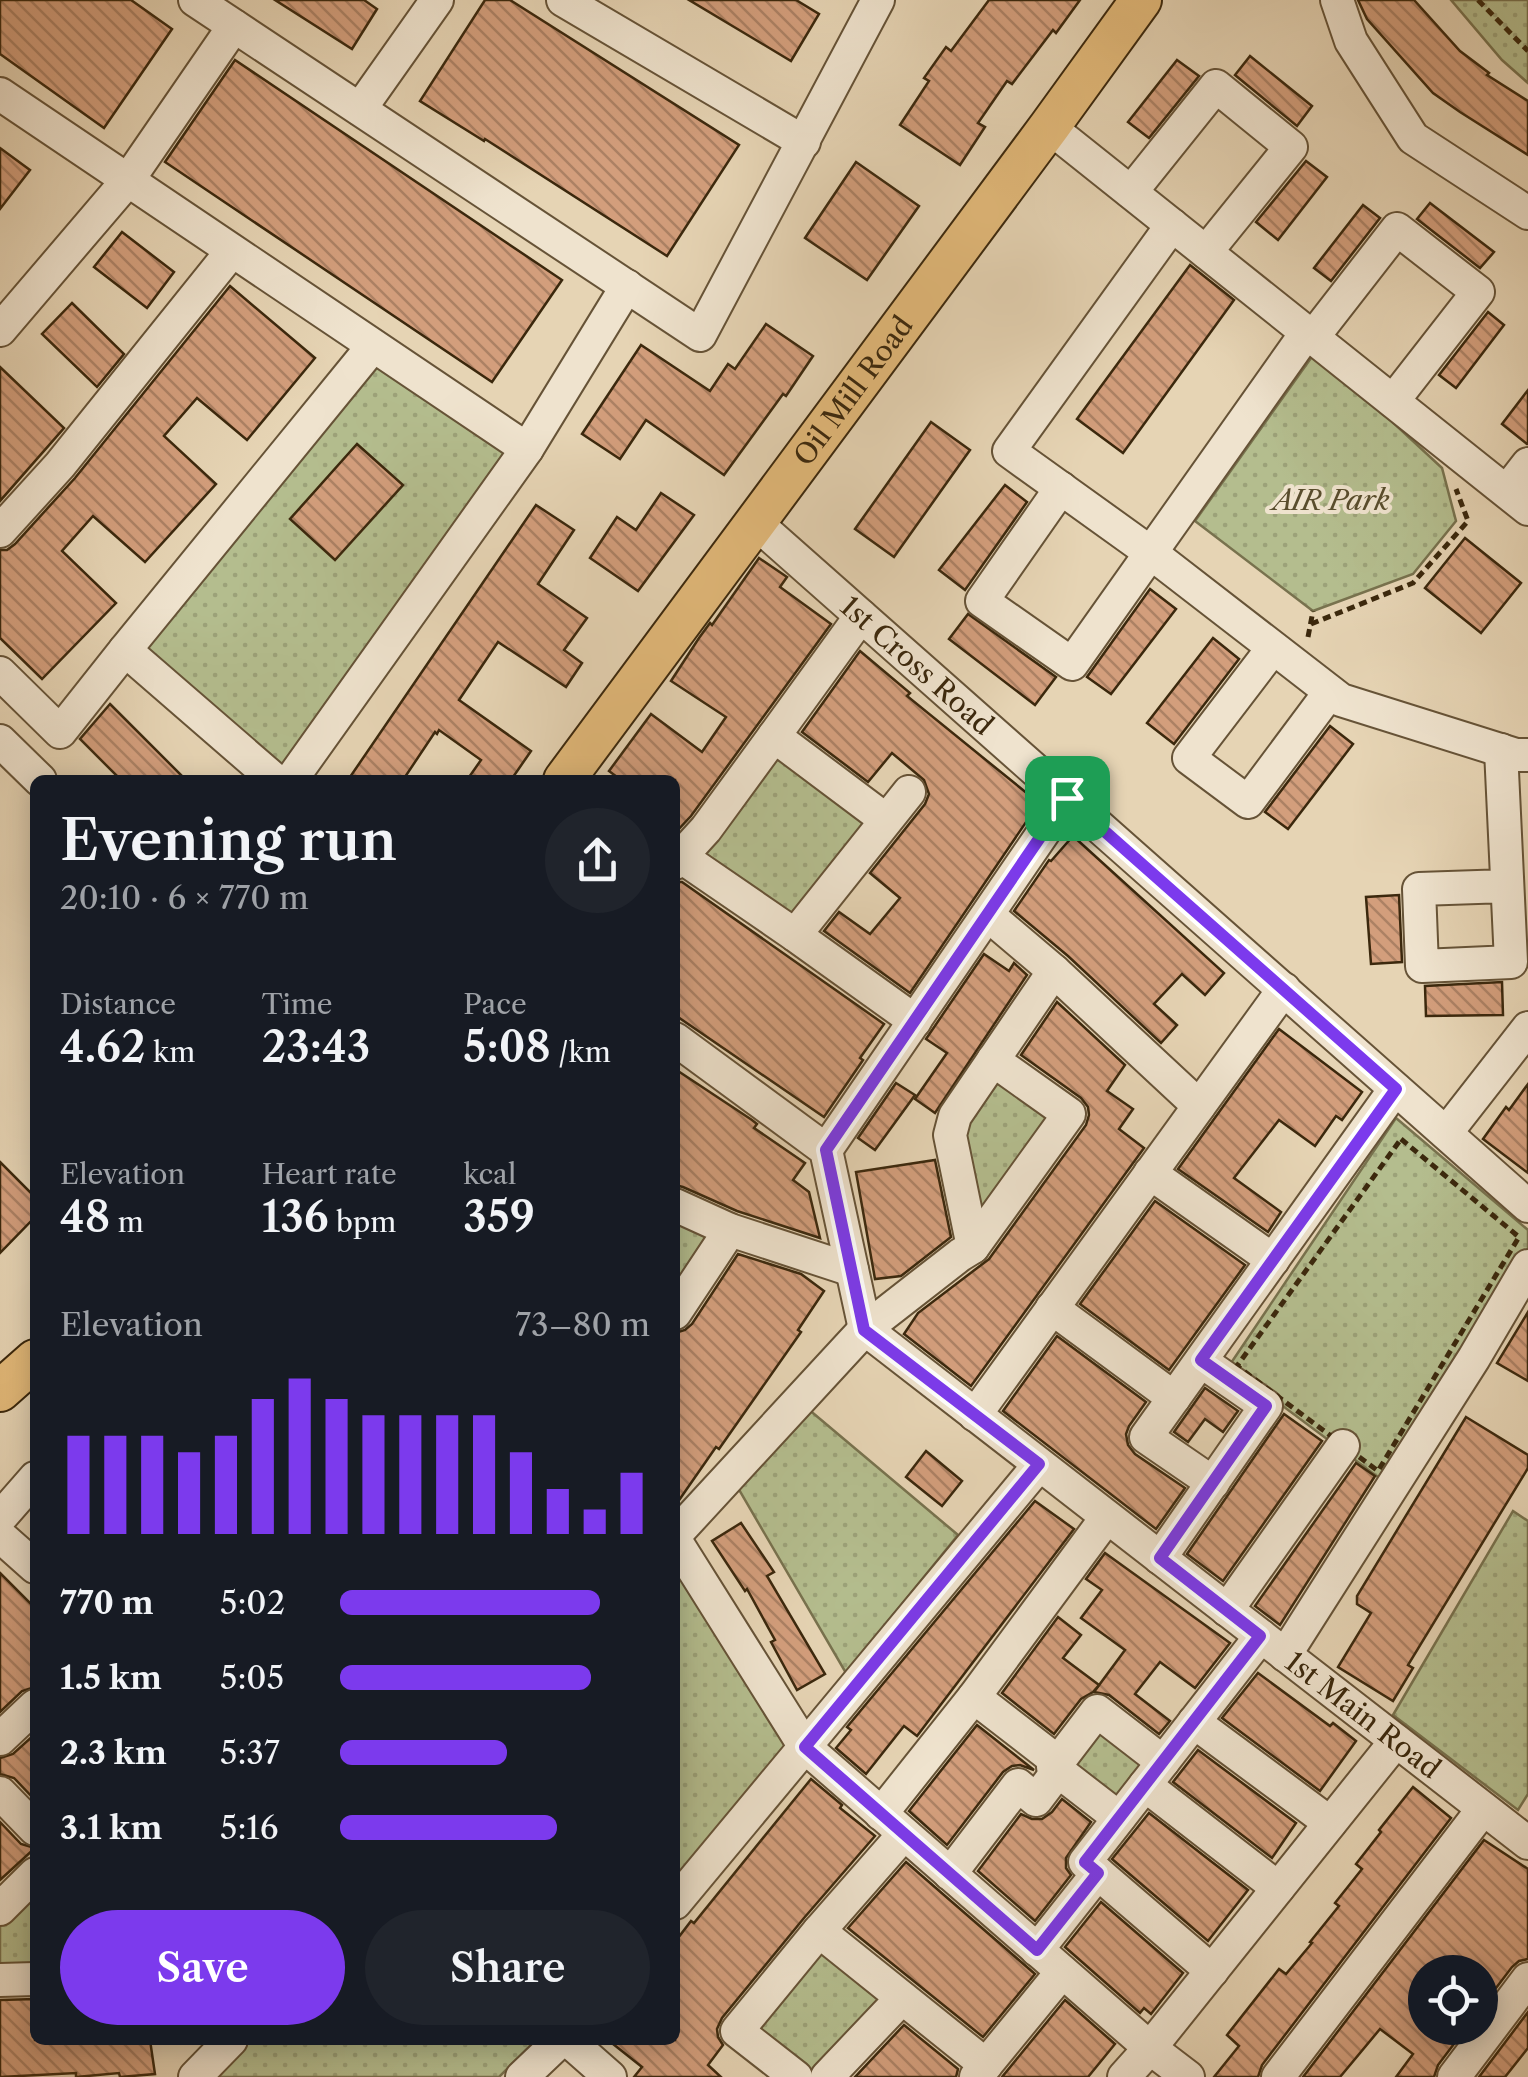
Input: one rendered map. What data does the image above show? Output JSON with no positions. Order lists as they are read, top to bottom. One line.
{"streets":{"main road":["Oil Mill Road"],"street":["1st Cross Road","1st Main Road"]},"crossings":[["Oil Mill Road","1st Cross Road"]],"parks":["AIR Park"],"page":{"heading":["Evening run","20:10 · 6 × 770 m"],"stats":[["Distance","4.62 km"],["Time","23:43"],["Pace","5:08 /km"],["Elevation","48 m"],["Heart rate","136 bpm"],["kcal","359"]],"chart":["Elevation","73–80 m"],"list":[{"name":"770 m","note":"5:02"},{"name":"1.5 km","note":"5:05"},{"name":"2.3 km","note":"5:37"},{"name":"3.1 km","note":"5:16"}],"buttons":["Save","Share"]}}
